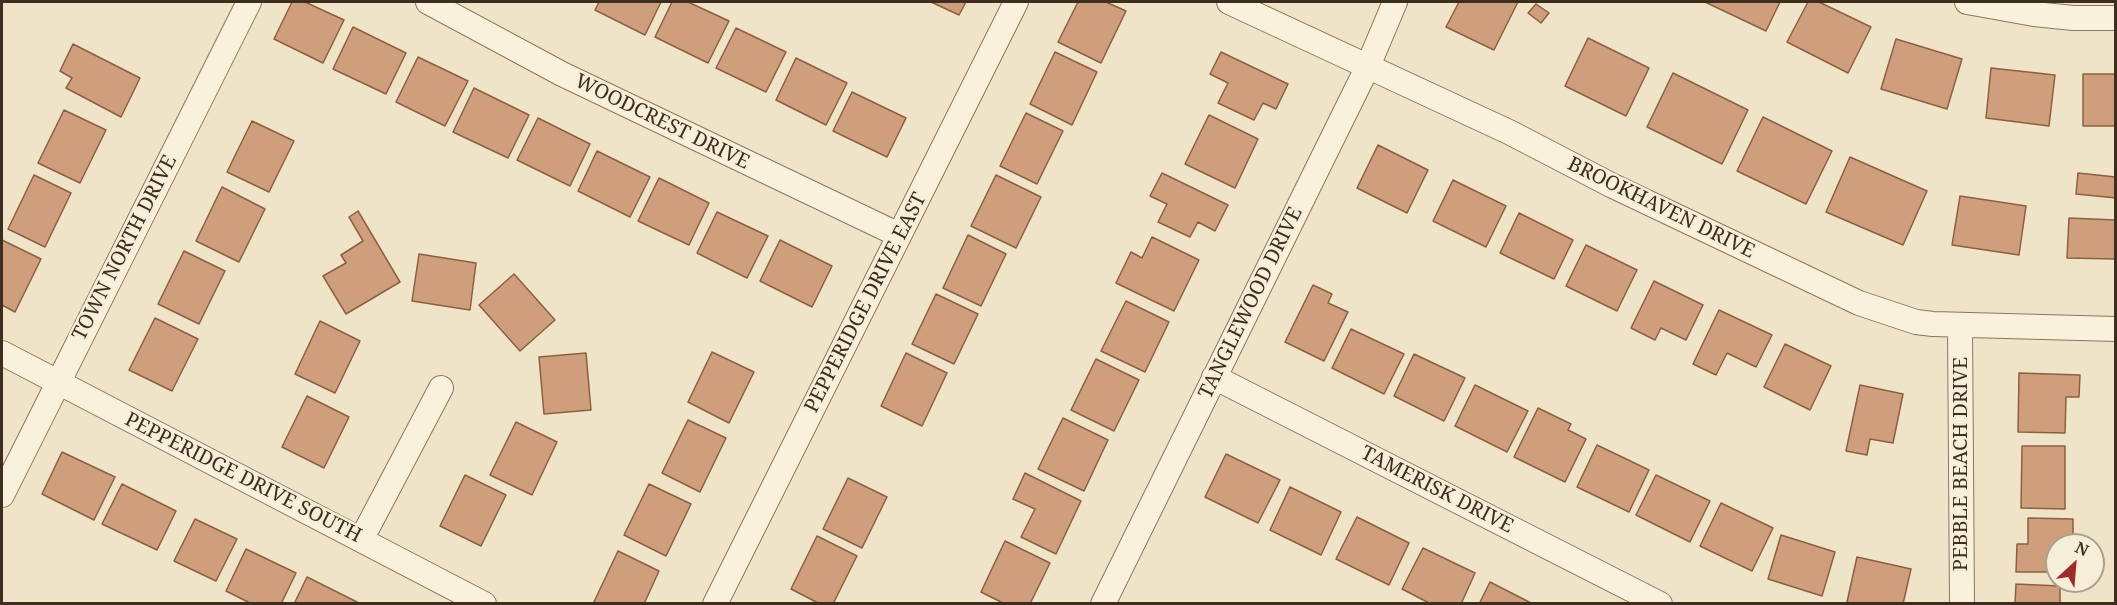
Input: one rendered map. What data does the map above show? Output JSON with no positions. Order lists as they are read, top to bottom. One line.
{"streets":{"street":["WOODCREST DRIVE","BROOKHAVEN DRIVE","TOWN NORTH DRIVE","PEPPERIDGE DRIVE EAST","TANGLEWOOD DRIVE","PEBBLE BEACH DRIVE","PEPPERIDGE DRIVE SOUTH","TAMERISK DRIVE"]},"crossings":[["WOODCREST DRIVE","PEPPERIDGE DRIVE EAST"],["BROOKHAVEN DRIVE","TANGLEWOOD DRIVE"],["BROOKHAVEN DRIVE","PEBBLE BEACH DRIVE"],["TOWN NORTH DRIVE","PEPPERIDGE DRIVE SOUTH"],["TANGLEWOOD DRIVE","TAMERISK DRIVE"]],"north":"top right"}
